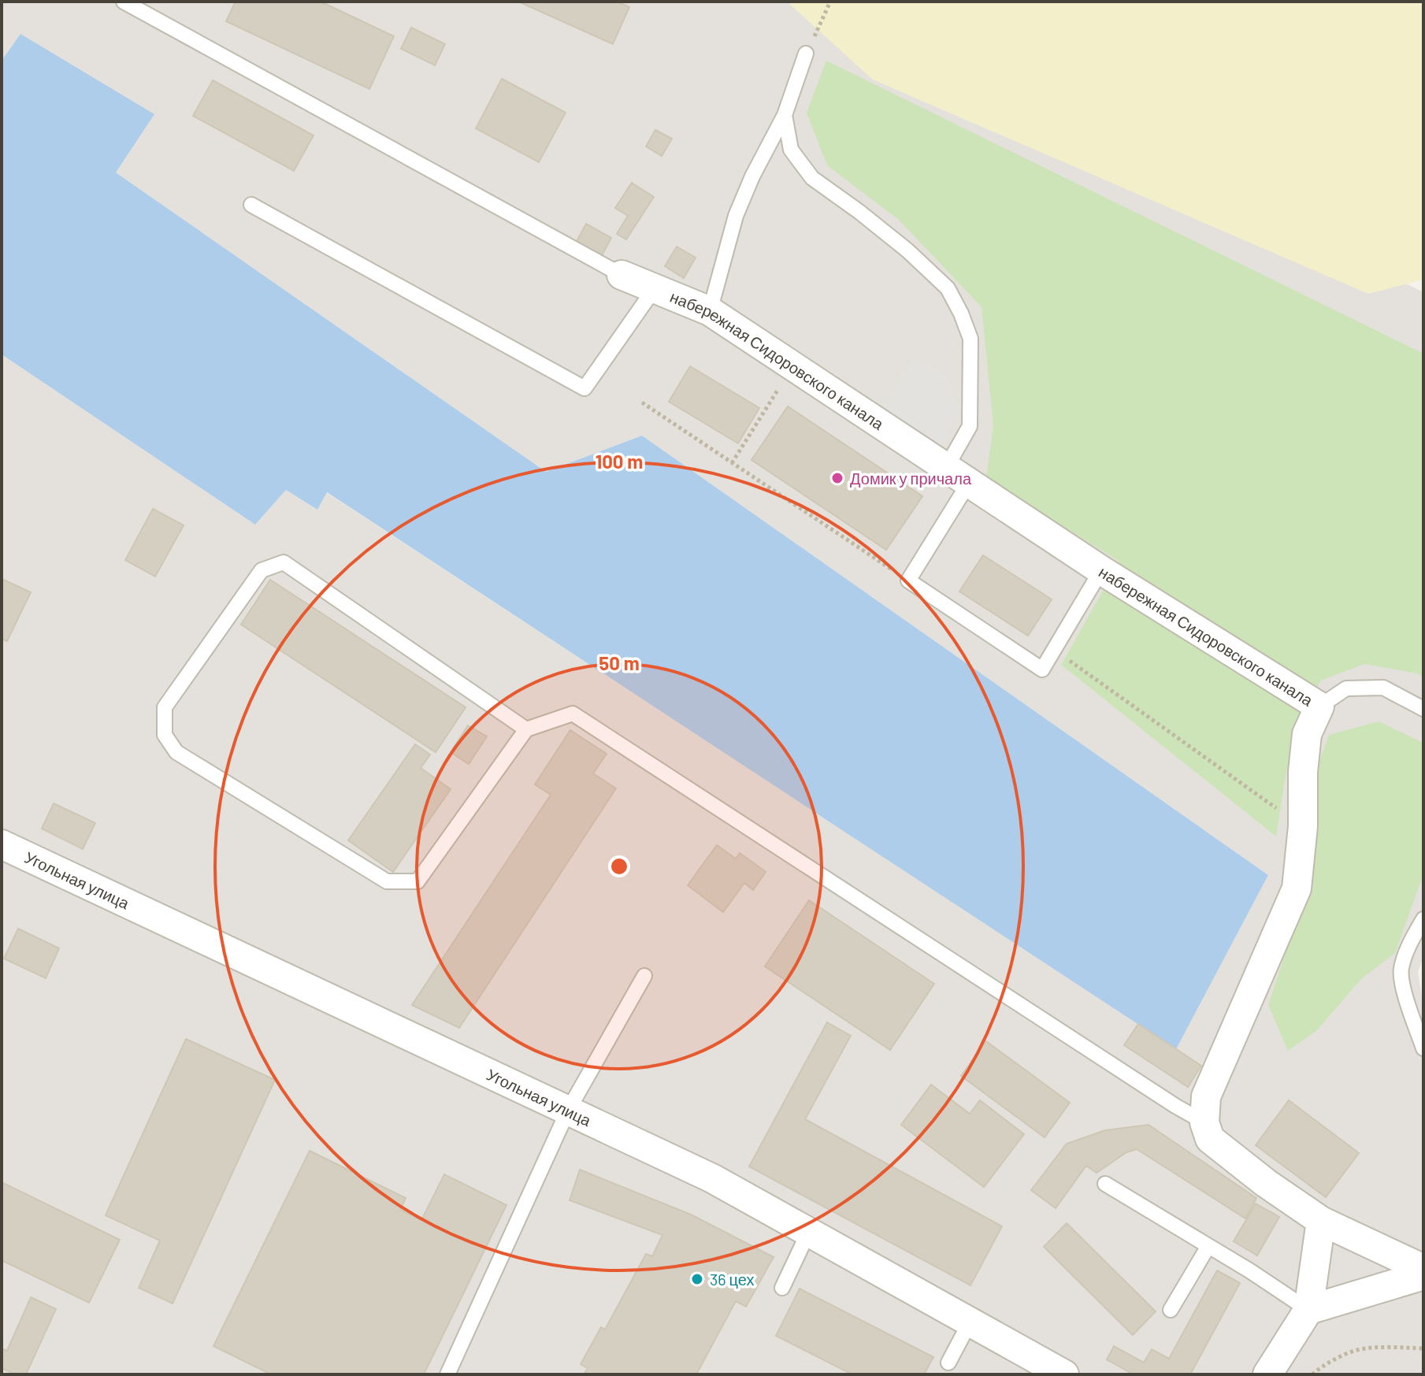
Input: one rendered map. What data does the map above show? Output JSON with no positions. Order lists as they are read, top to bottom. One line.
{"streets":{"street":["набережная Сидоровского канала","Угольная улица"]},"places":["Домик у причала","36 цех"],"rings":["100 m","50 m"]}
